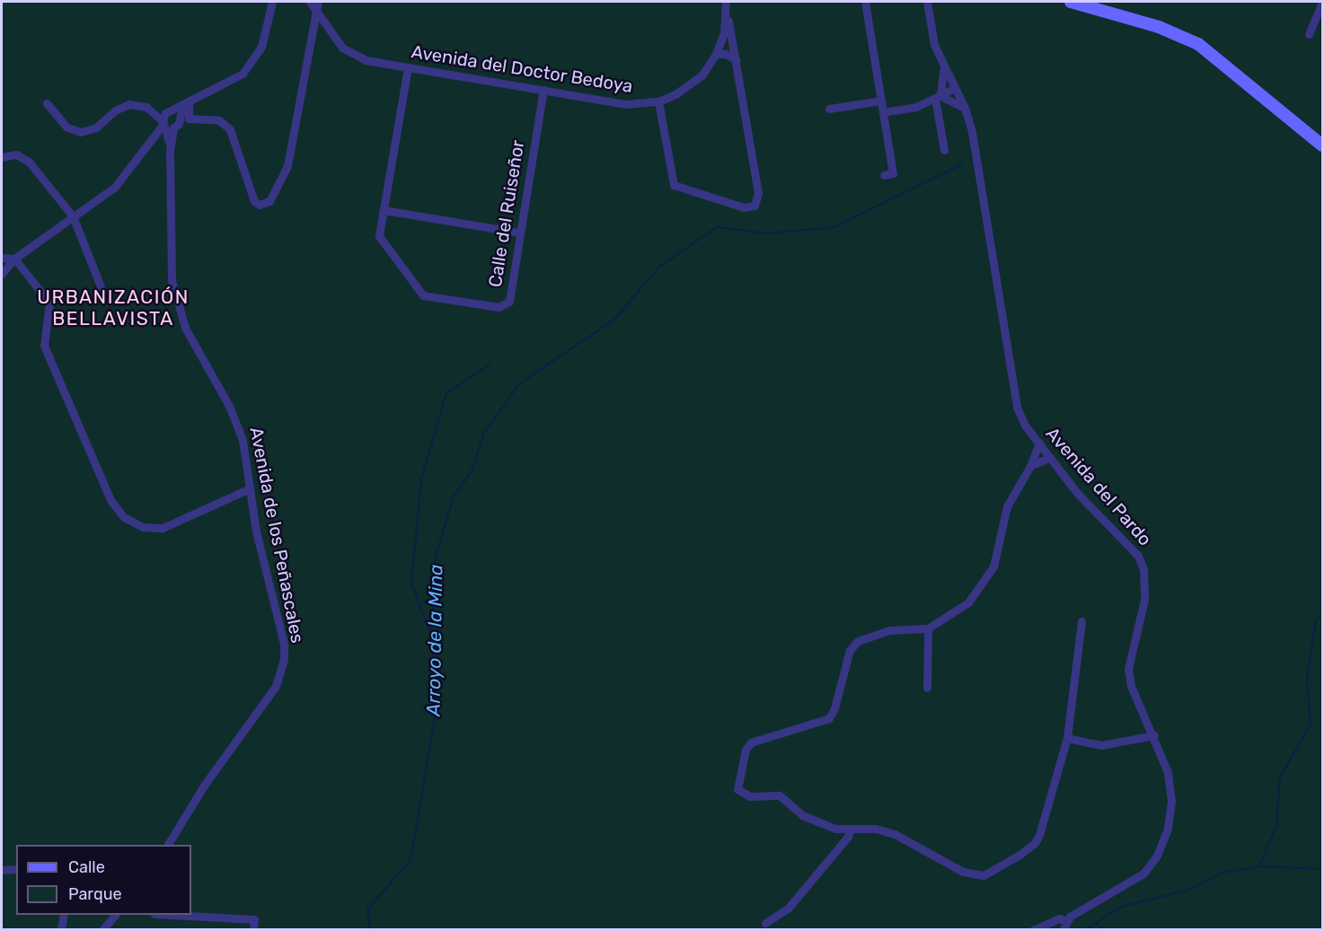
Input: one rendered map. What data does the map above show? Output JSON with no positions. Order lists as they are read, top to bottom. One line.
{"streets":{"street":["Avenida del Doctor Bedoya","Calle del Ruiseñor","Avenida del Pardo","Avenida de los Peñascales"]},"crossings":[["Avenida del Doctor Bedoya","Calle del Ruiseñor"]],"districts":["URBANIZACIÓN BELLAVISTA"],"water":["Arroyo de la Mina"],"legend":["Calle","Parque"]}
